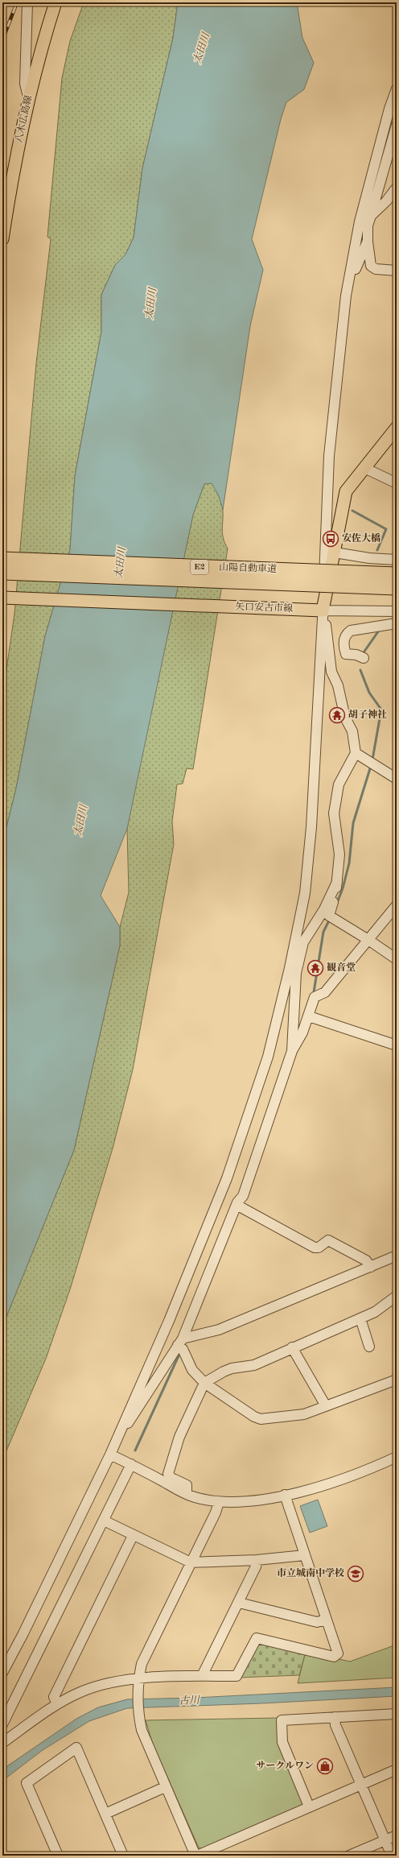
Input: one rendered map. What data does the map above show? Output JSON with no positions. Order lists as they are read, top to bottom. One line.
{"streets":{"highway":["E2","山陽自動車道"],"main road":["八木広島線","矢口安古市線"]},"water":["太田川","古川"],"places":{"bus stop":["安佐大橋"],"temple":["胡子神社","観音堂"],"school or university":["市立城南中学校"],"shop":["サークルワン"]}}
